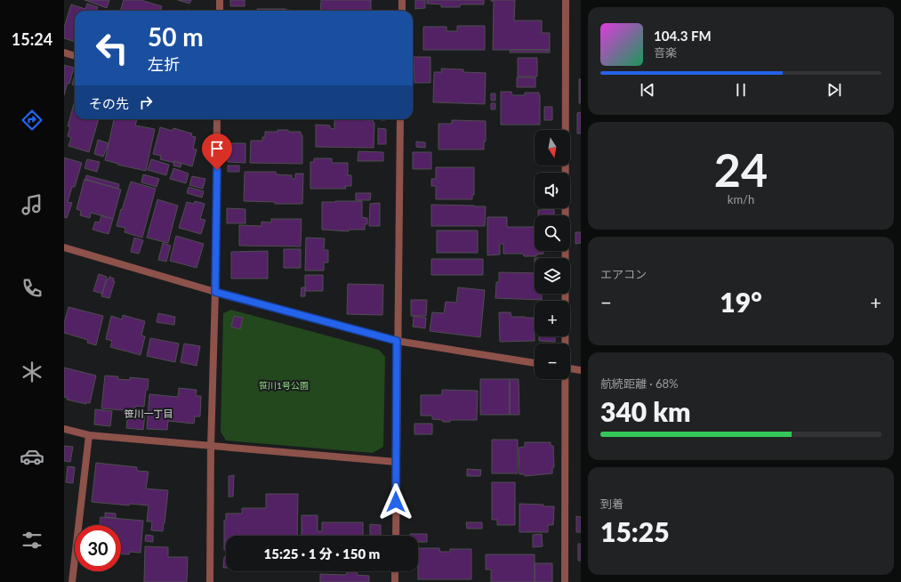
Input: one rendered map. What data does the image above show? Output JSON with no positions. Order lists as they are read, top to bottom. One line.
{"districts":["笹川一丁目"],"parks":["笹川1号公園"],"north":"bottom","page":{"tabs":"15:24","turn":["50 m","左折"],"song":["104.3 FM","音楽"],"then":"その先","tile":[["24","km/h"],"エアコン",["航続距離 · 68%","340 km"],["到着","15:25"]],"map_buttons":["+","−"],"heat":["−","19°","+"],"limit":"30","trip":"15:25 · 1 分 · 150 m"}}
